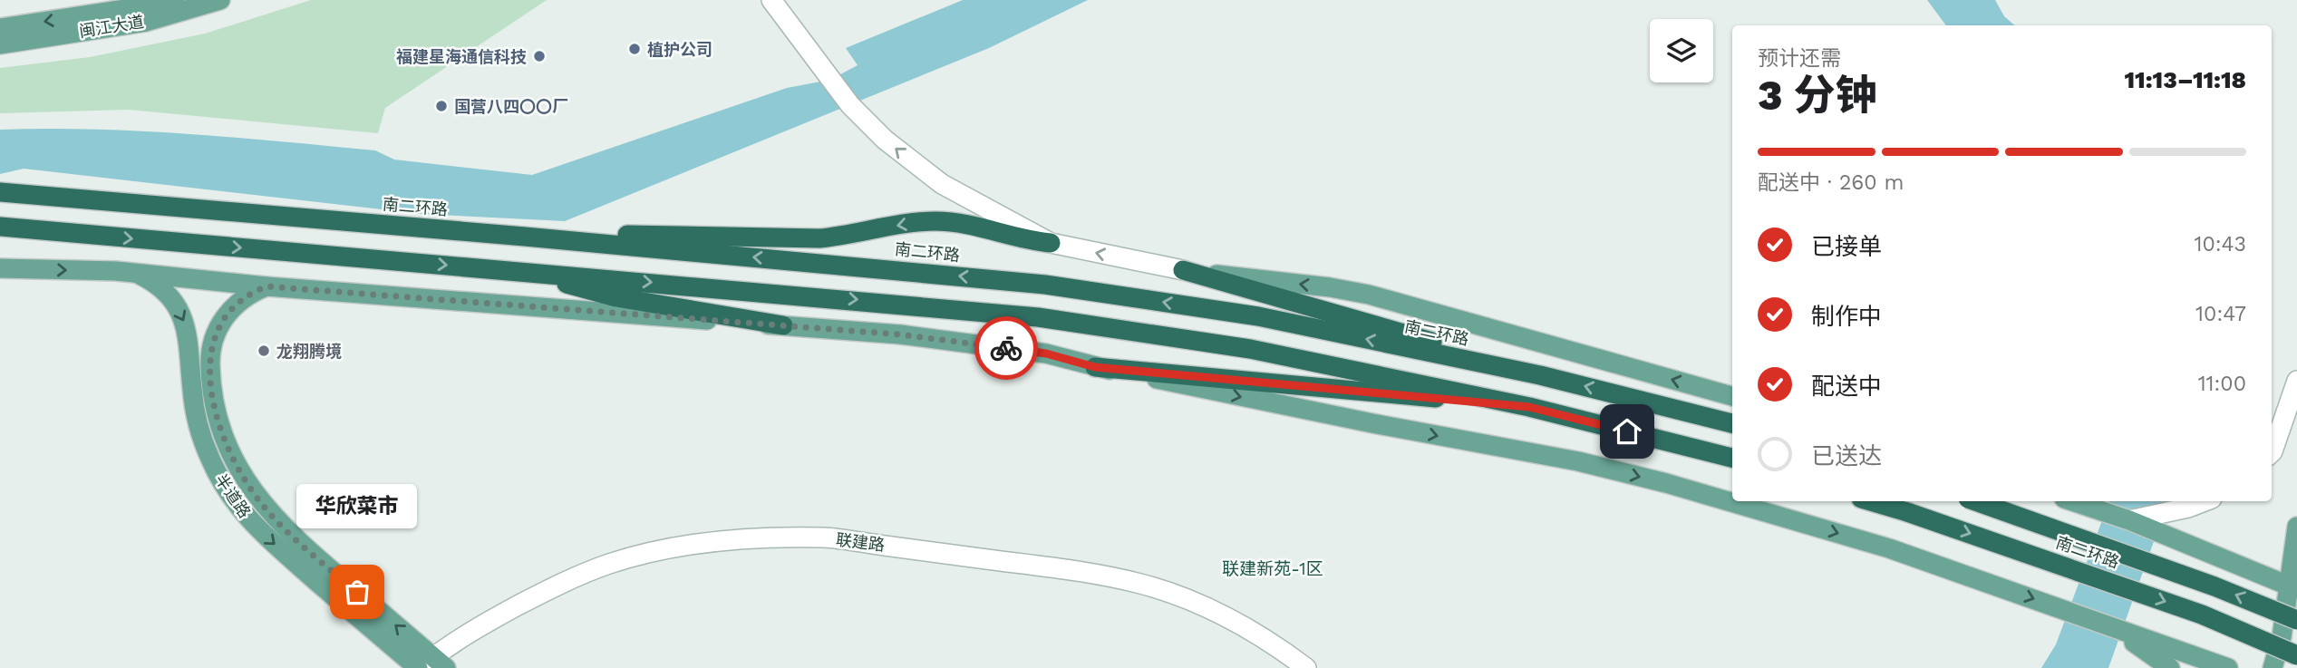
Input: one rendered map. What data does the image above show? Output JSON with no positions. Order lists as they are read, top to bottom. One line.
{"streets":{"highway":["南二环路"],"main road":["闽江大道","半道路"],"street":["联建路"]},"crossings":[["半道路","联建路"]],"districts":["联建新苑-1区"],"places":["植护公司","福建星海通信科技","国营八四〇〇厂","龙翔腾境","华欣菜市"],"page":{"heading":["3 分钟","预计还需","11:13–11:18"],"bar":"配送中 · 260 m","list":[["已接单","10:43"],["制作中","10:47"],["配送中","11:00"],"已送达"],"bubble":"华欣菜市"}}
